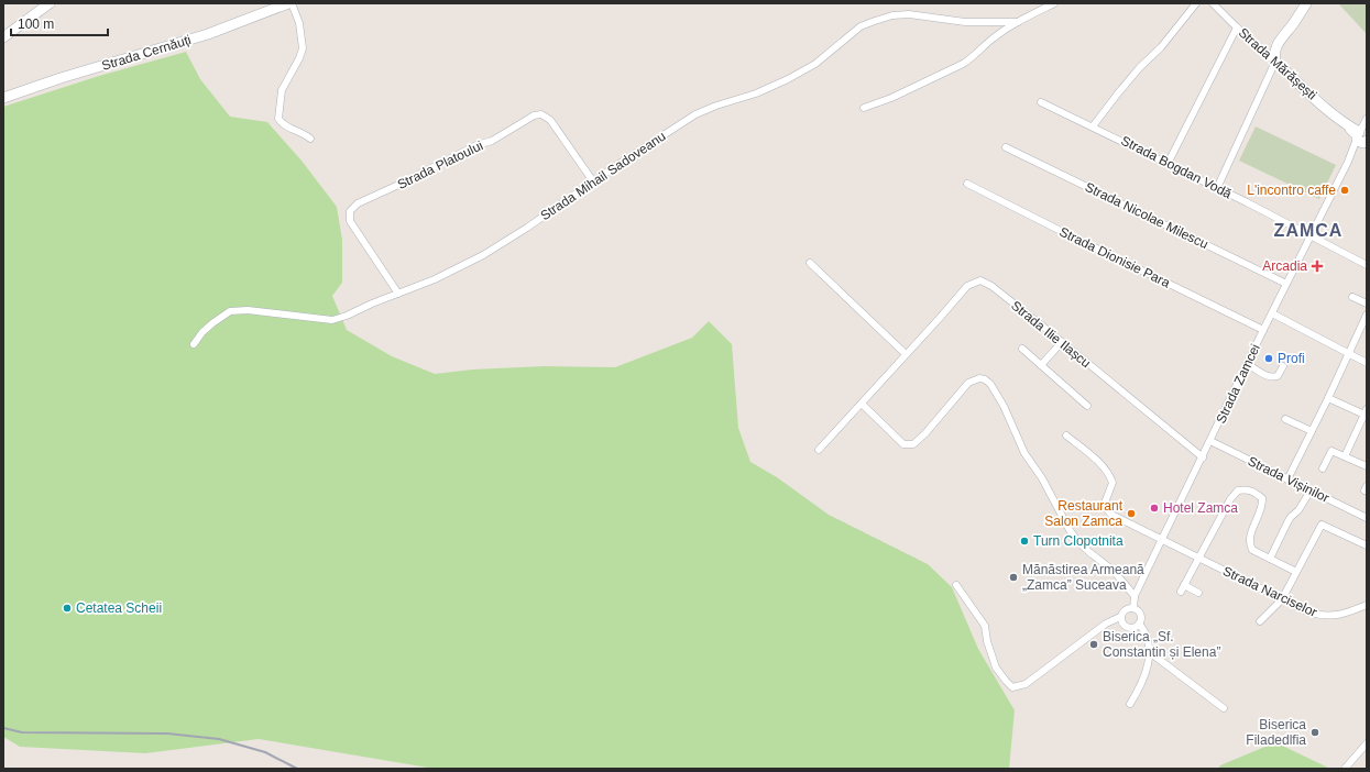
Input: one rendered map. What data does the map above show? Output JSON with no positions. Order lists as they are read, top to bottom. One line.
{"streets":{"street":["Strada Cernăuți","Strada Mărășești","Strada Platoului","Strada Bogdan Vodă","Strada Mihail Sadoveanu","Strada Nicolae Milescu","Strada Dionisie Para","Strada Ilie Ilașcu","Strada Zamcei","Strada Vișinilor","Strada Narciselor"]},"crossings":[["Strada Mărășești","Strada Zamcei"],["Strada Platoului","Strada Mihail Sadoveanu"],["Strada Bogdan Vodă","Strada Zamcei"],["Strada Nicolae Milescu","Strada Zamcei"],["Strada Dionisie Para","Strada Zamcei"],["Strada Ilie Ilașcu","Strada Zamcei"],["Strada Zamcei","Strada Vișinilor"],["Strada Zamcei","Strada Narciselor"]],"districts":["ZAMCA"],"places":{"other":["L'incontro caffe","Profi","Hotel Zamca","Restaurant Salon Zamca","Turn Clopotnita","Mănăstirea Armeană „Zamca” Suceava","Cetatea Scheii","Biserica „Sf. Constantin și Elena”","Biserica Filadedlfia"],"health":["Arcadia"]},"scale_bar":"100 m"}
